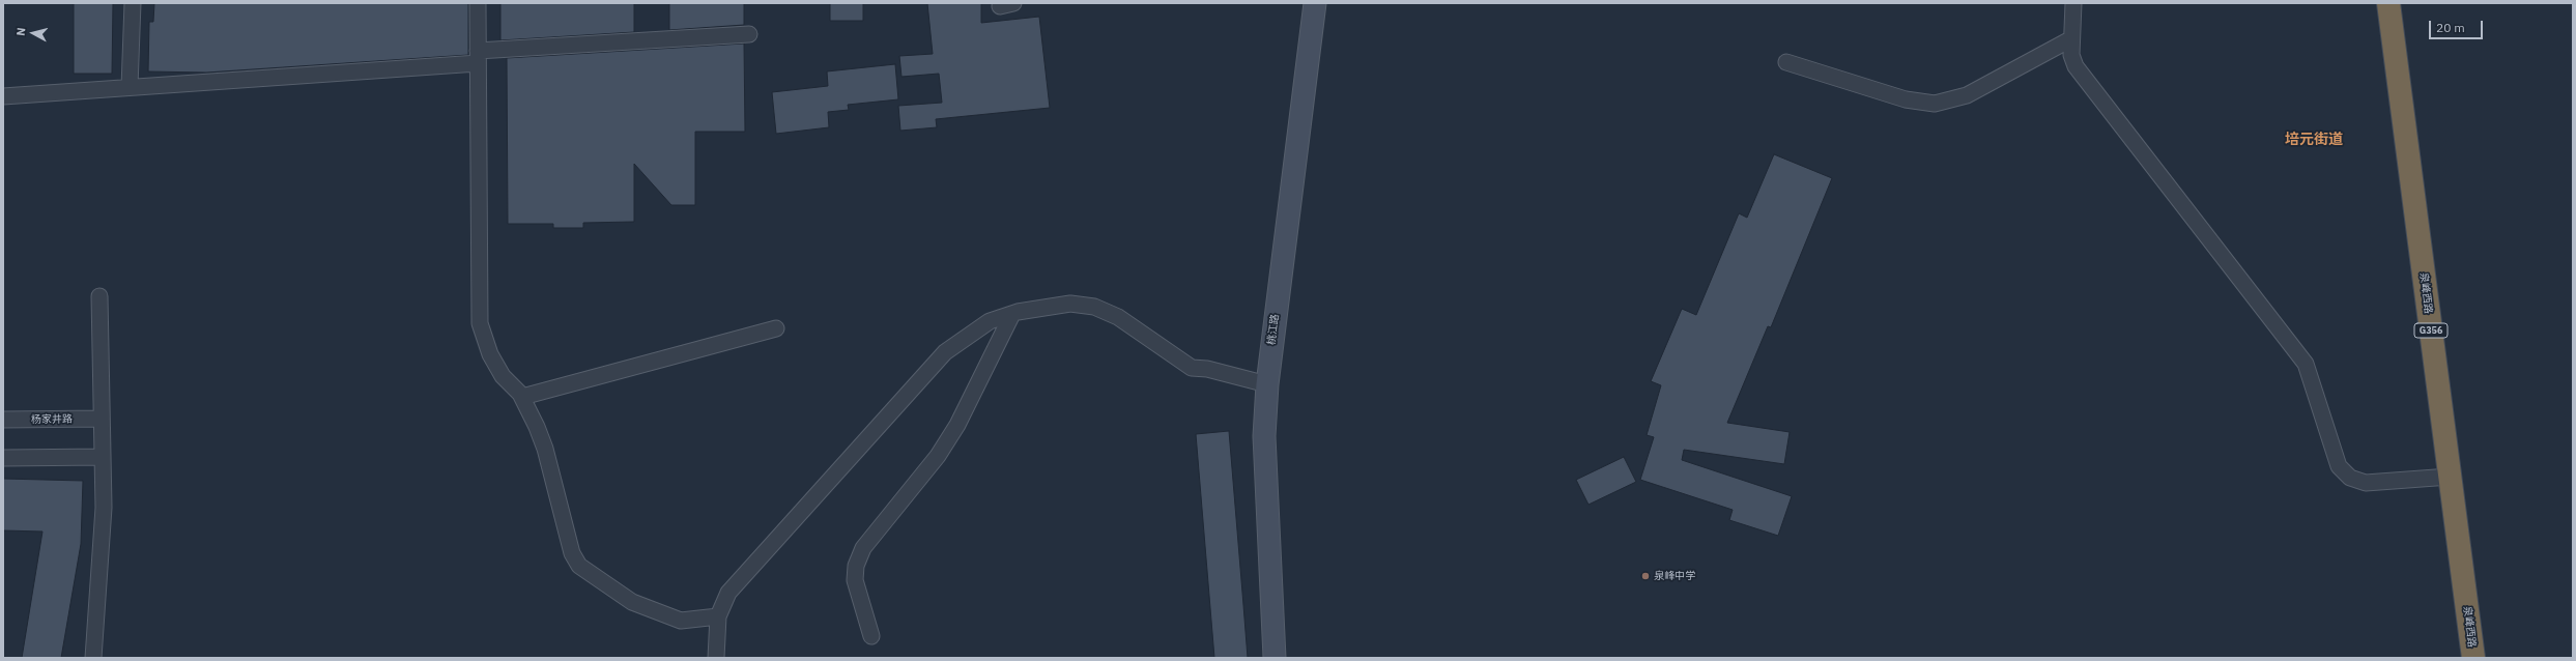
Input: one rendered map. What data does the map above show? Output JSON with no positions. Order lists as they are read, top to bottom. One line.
{"streets":{"highway":["泉峰西路","G356"],"street":["桃江路","杨家井路"]},"districts":["培元街道"],"places":["泉峰中学"],"scale_bar":"20 m","north":"left"}
